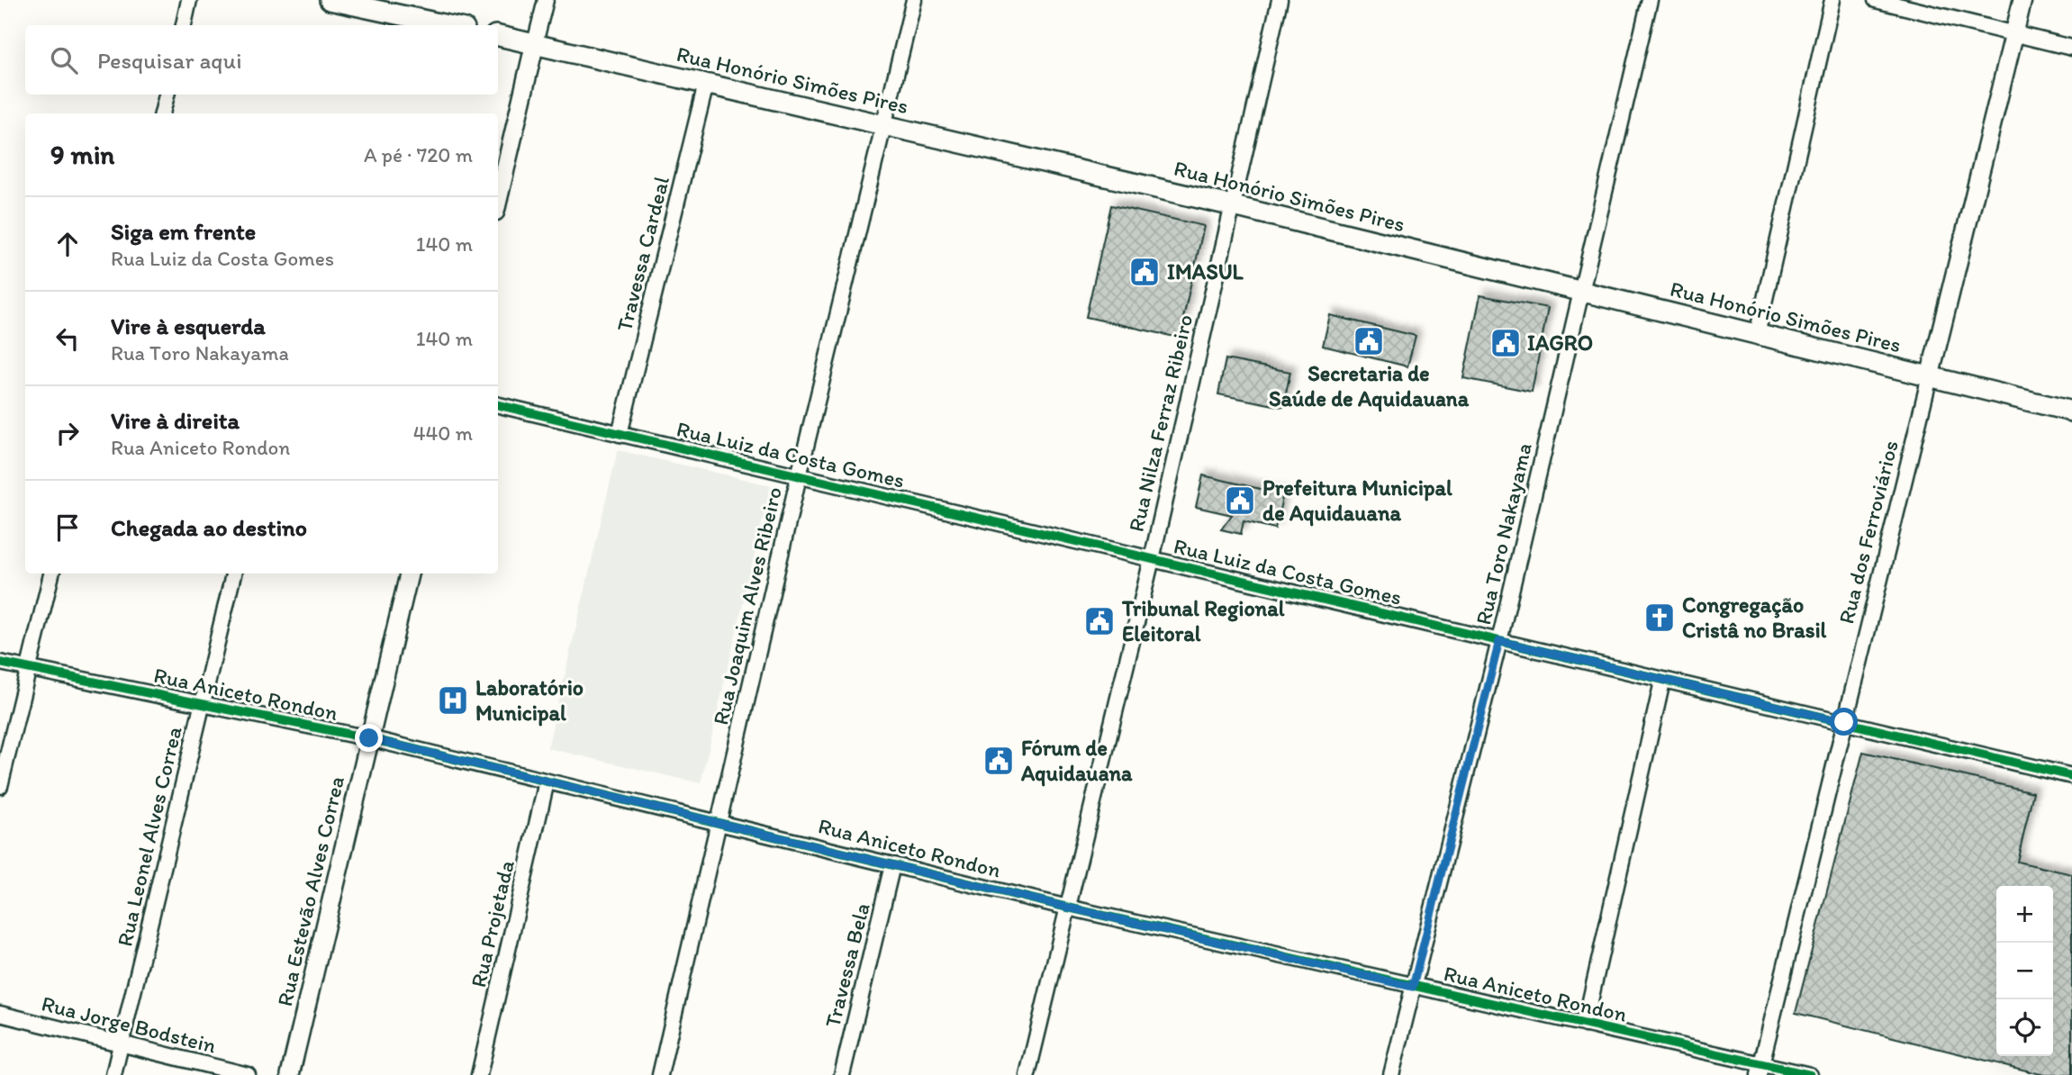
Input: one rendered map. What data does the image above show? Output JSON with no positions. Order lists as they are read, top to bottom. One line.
{"streets":{"main road":["Rua Honório Simões Pires"],"street":["Travessa Cardeal","Rua Nilza Ferraz Ribeiro","Rua Luiz da Costa Gomes","Rua dos Ferroviários","Rua Toro Nakayama","Rua Joaquim Alves Ribeiro","Rua Aniceto Rondon","Rua Leonel Alves Correa","Rua Estevão Alves Correa","Rua Projetada","Travessa Bela","Rua Jorge Bodstein"]},"crossings":[["Rua Honório Simões Pires","Travessa Cardeal"],["Rua Honório Simões Pires","Rua Nilza Ferraz Ribeiro"],["Rua Honório Simões Pires","Rua dos Ferroviários"],["Rua Honório Simões Pires","Rua Toro Nakayama"],["Rua Honório Simões Pires","Rua Joaquim Alves Ribeiro"],["Travessa Cardeal","Rua Luiz da Costa Gomes"],["Rua Nilza Ferraz Ribeiro","Rua Luiz da Costa Gomes"],["Rua Nilza Ferraz Ribeiro","Rua Aniceto Rondon"],["Rua Luiz da Costa Gomes","Rua dos Ferroviários"],["Rua Luiz da Costa Gomes","Rua Toro Nakayama"],["Rua Luiz da Costa Gomes","Rua Joaquim Alves Ribeiro"],["Rua dos Ferroviários","Rua Aniceto Rondon"],["Rua Toro Nakayama","Rua Aniceto Rondon"],["Rua Joaquim Alves Ribeiro","Rua Aniceto Rondon"],["Rua Aniceto Rondon","Rua Leonel Alves Correa"],["Rua Aniceto Rondon","Rua Estevão Alves Correa"],["Rua Aniceto Rondon","Rua Projetada"],["Rua Aniceto Rondon","Travessa Bela"],["Rua Leonel Alves Correa","Rua Jorge Bodstein"]],"places":{"public building":["IMASUL","Secretaria de Saúde de Aquidauana","IAGRO","Prefeitura Municipal de Aquidauana","Tribunal Regional Eleitoral","Fórum de Aquidauana"],"church":["Congregação Cristâ no Brasil"],"hospital":["Laboratório Municipal"]},"page":{"search":"Pesquisar aqui","heading":["9 min","A pé · 720 m"],"list":[["Siga em frente","Rua Luiz da Costa Gomes","140 m"],["Vire à esquerda","Rua Toro Nakayama","140 m"],["Vire à direita","Rua Aniceto Rondon","440 m"],"Chegada ao destino"],"map_buttons":["+","−"]}}
